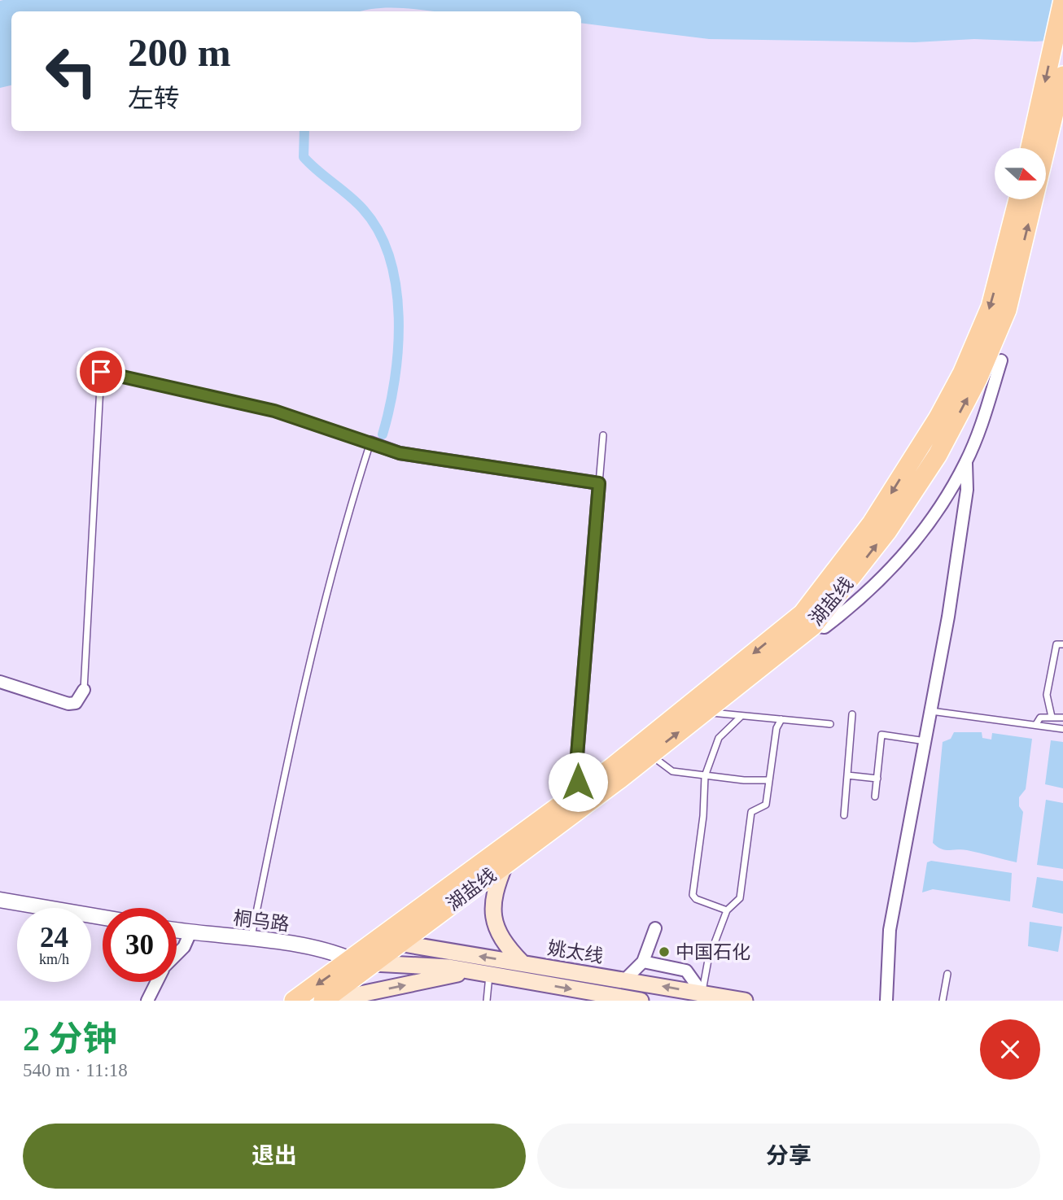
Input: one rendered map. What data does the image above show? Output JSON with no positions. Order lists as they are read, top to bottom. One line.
{"streets":{"main road":["湖盐线","姚太线"],"street":["桐乌路"]},"crossings":[["湖盐线","姚太线"]],"places":["中国石化"],"north":"right","page":{"turn":["200 m","左转"],"speed":"24 km/h","limit":"30","heading":["2 分钟","540 m · 11:18"],"buttons":["退出","分享"]}}
